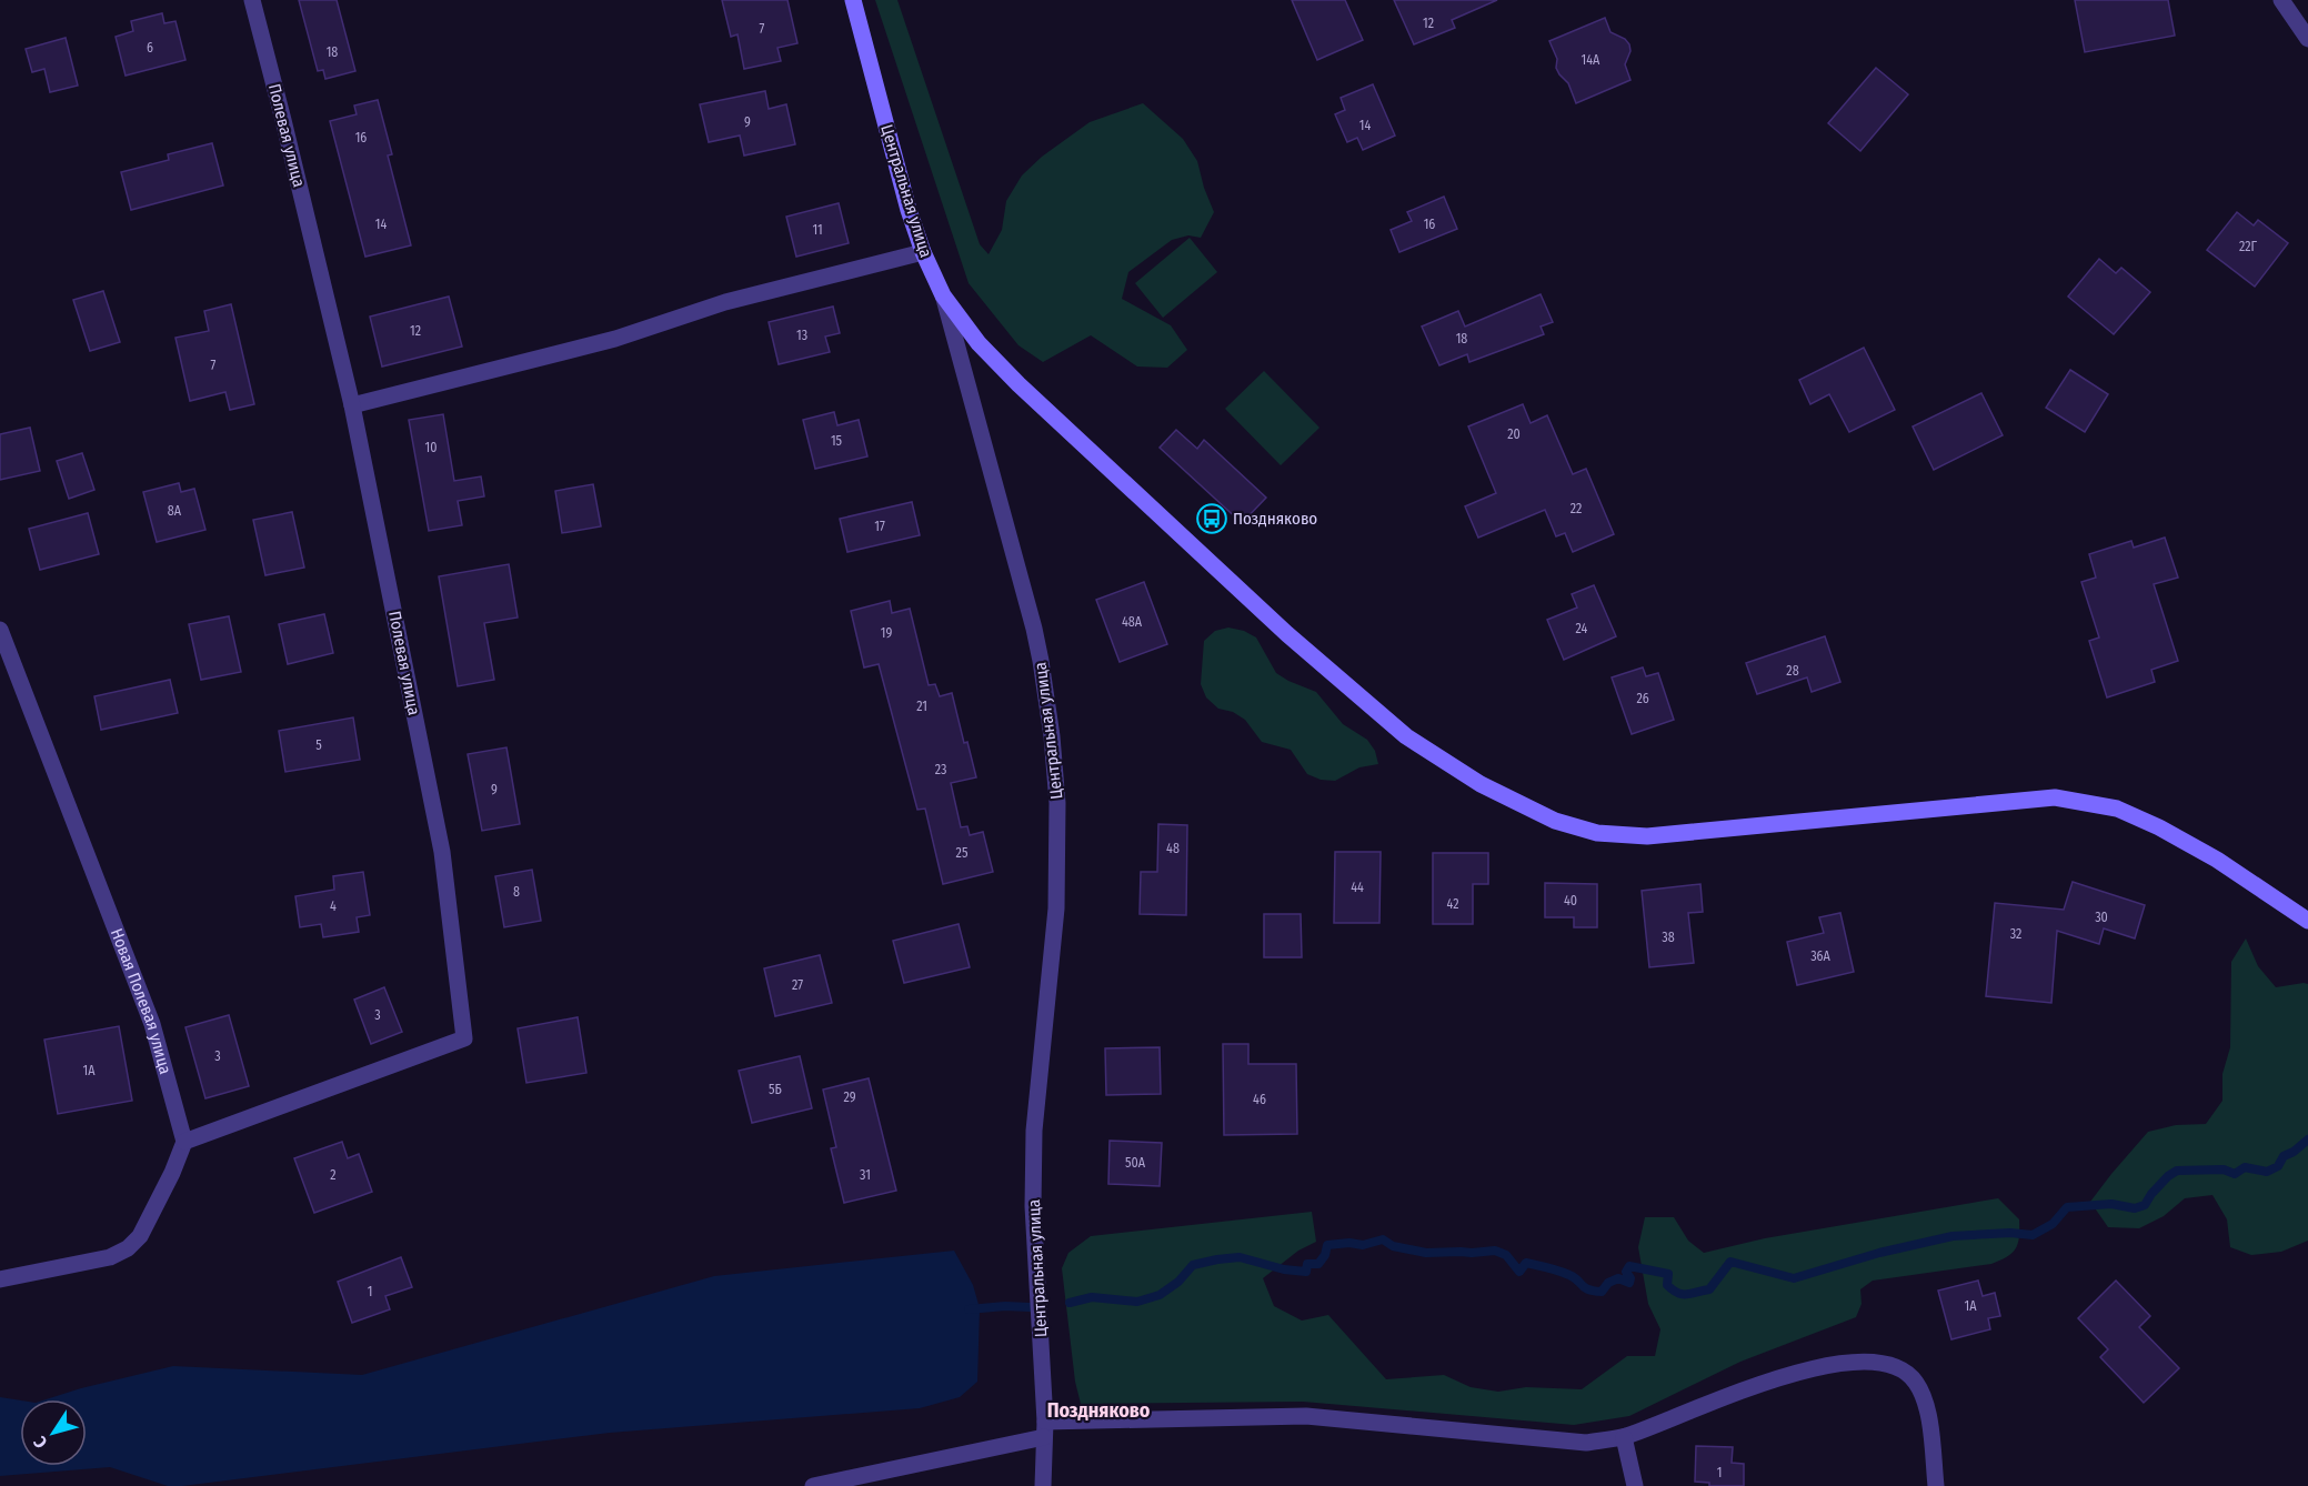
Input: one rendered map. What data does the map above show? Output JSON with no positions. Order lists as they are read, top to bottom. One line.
{"streets":{"street":["Полевая улица","Центральная улица","Новая Полевая улица"]},"crossings":[["Полевая улица","Новая Полевая улица"]],"districts":["Поздняково"],"places":{"bus stop":["Поздняково"]},"house_numbers":["12","7","6","18","14А","9","14","16","14","16","11","22Г","12","13","18","7","20","15","10","22","8А","17","48А","24","19","28","26","21","5","23","9","48","25","44","8","40","42","4","30","32","38","36А","27","3","3","1А","5Б","29","46","50А","2","31","1","1А","1"],"north":"bottom left"}
